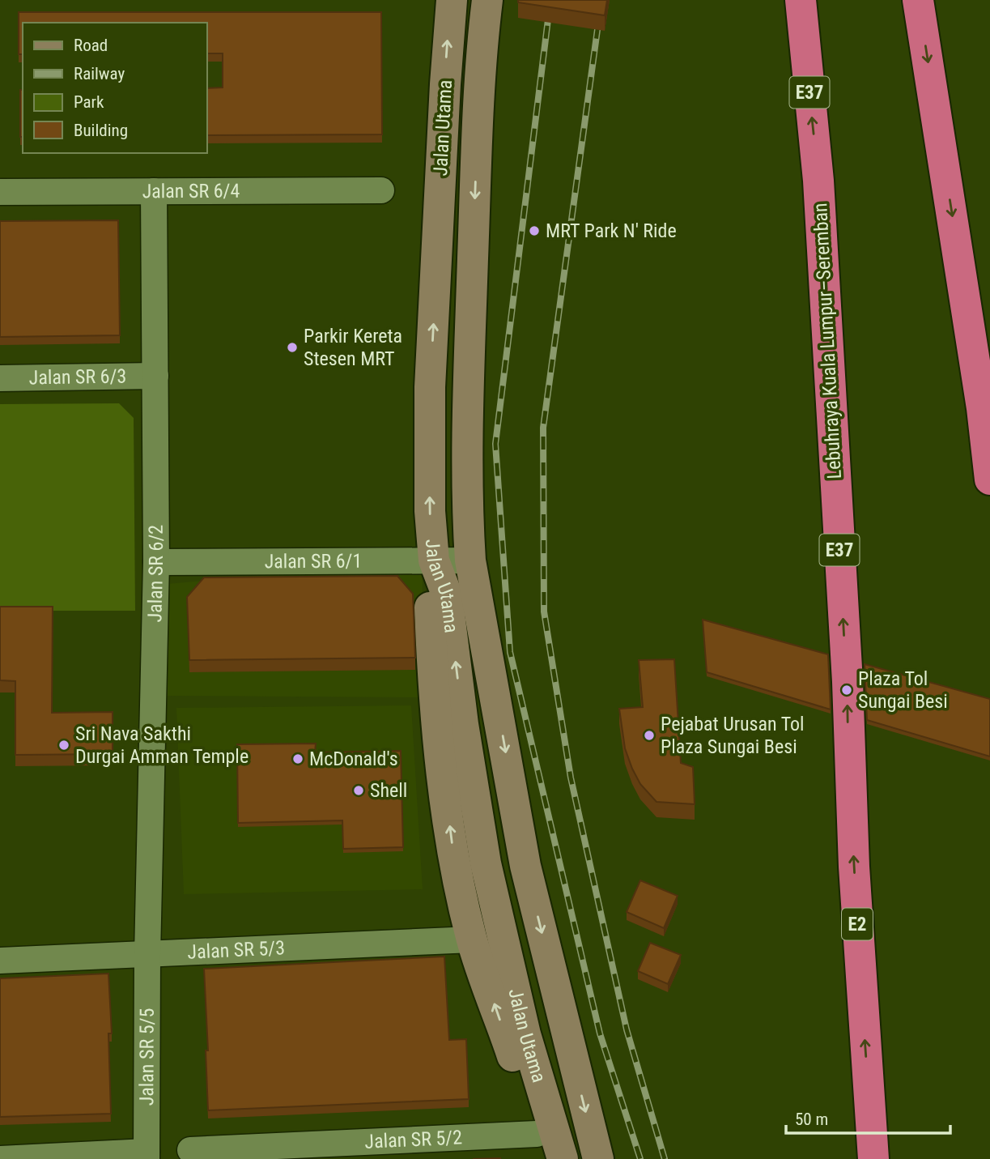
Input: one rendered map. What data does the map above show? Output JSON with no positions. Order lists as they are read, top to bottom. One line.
{"streets":{"highway":["E37","Lebuhraya Kuala Lumpur–Seremban","E2"],"street":["Jalan Utama","Jalan SR 6/4","Jalan SR 6/3","Jalan SR 6/1","Jalan SR 6/2","Jalan SR 5/3","Jalan SR 5/5","Jalan SR 5/2"]},"crossings":[["Jalan Utama","Jalan SR 6/1"],["Jalan SR 6/4","Jalan SR 6/2"],["Lebuhraya Kuala Lumpur–Seremban","E2"],["Jalan SR 6/3","Jalan SR 6/2"],["Jalan SR 6/1","Jalan SR 6/2"],["Jalan SR 6/2","Jalan SR 5/3"],["Jalan SR 6/2","Jalan SR 5/5"],["Jalan SR 5/3","Jalan SR 5/5"]],"places":["MRT Park N' Ride","Parkir Kereta Stesen MRT","Plaza Tol Sungai Besi","Pejabat Urusan Tol Plaza Sungai Besi","Sri Nava Sakthi Durgai Amman Temple","McDonald's","Shell"],"legend":["Road","Railway","Park","Building"],"scale_bar":"50 m"}
